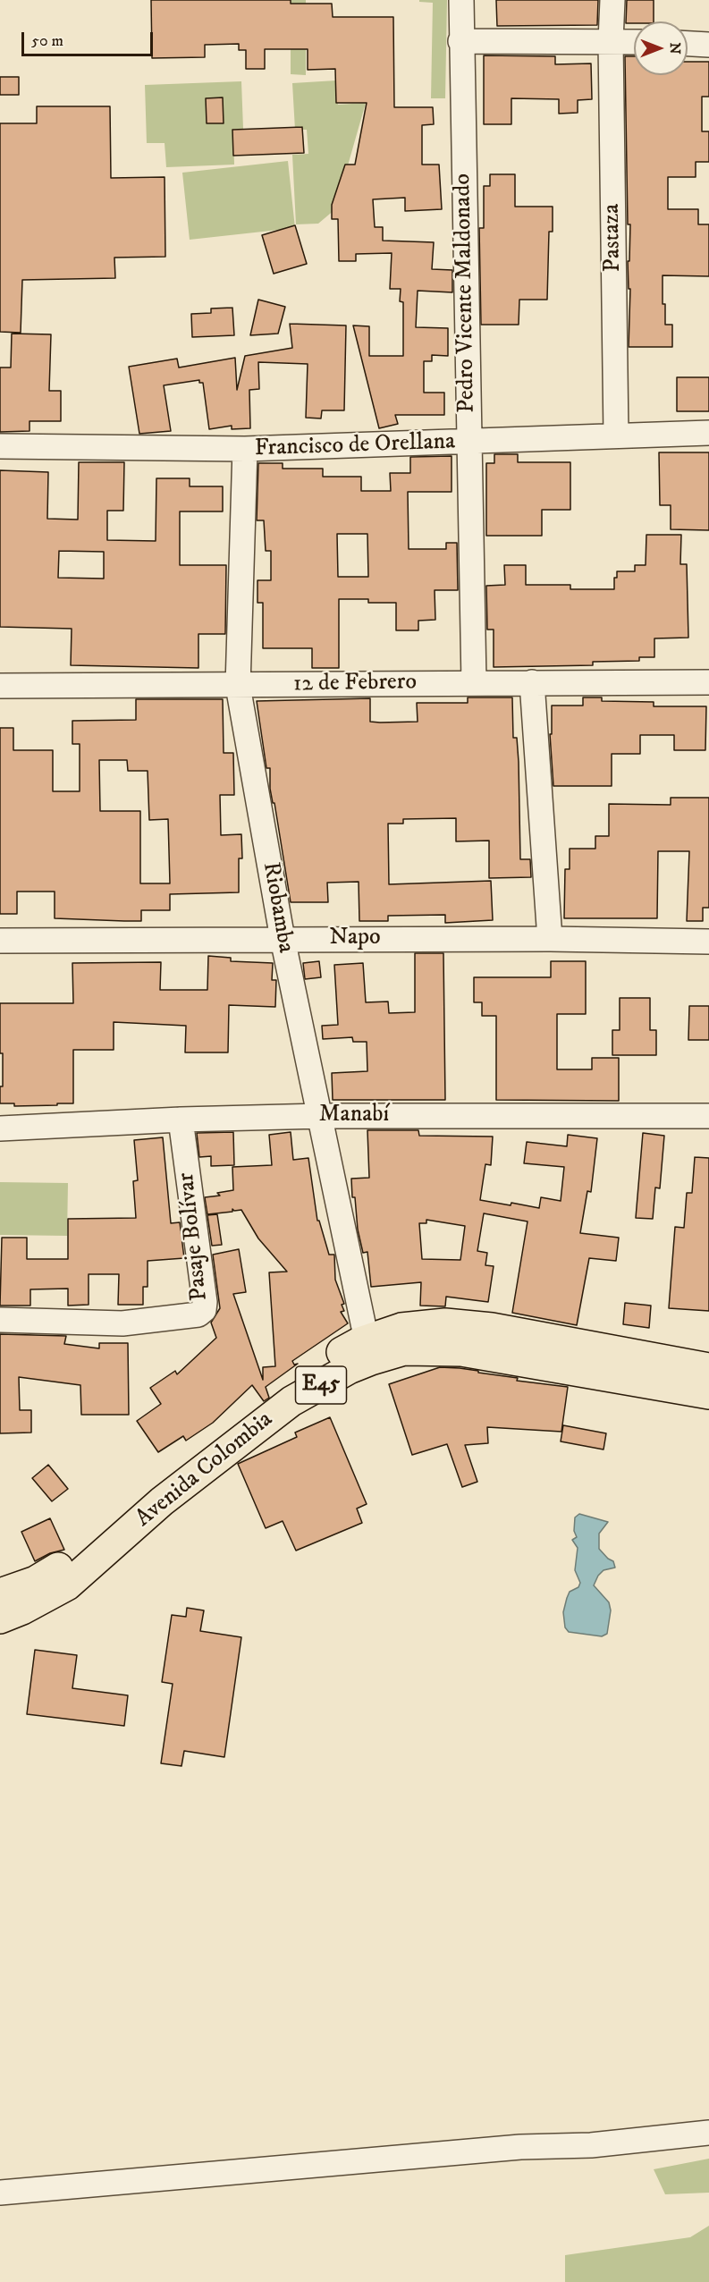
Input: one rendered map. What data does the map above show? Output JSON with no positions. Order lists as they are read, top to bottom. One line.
{"streets":{"main road":["E45","Avenida Colombia"],"street":["Pastaza","Pedro Vicente Maldonado","Francisco de Orellana","12 de Febrero","Riobamba","Napo","Manabí","Pasaje Bolívar"]},"crossings":[["Pastaza","Francisco de Orellana"],["Pedro Vicente Maldonado","Francisco de Orellana"],["Pedro Vicente Maldonado","12 de Febrero"],["Francisco de Orellana","Riobamba"],["12 de Febrero","Riobamba"],["Riobamba","Napo"],["Riobamba","Manabí"],["Riobamba","Avenida Colombia"],["Manabí","Pasaje Bolívar"]],"scale_bar":"50 m","north":"right"}
